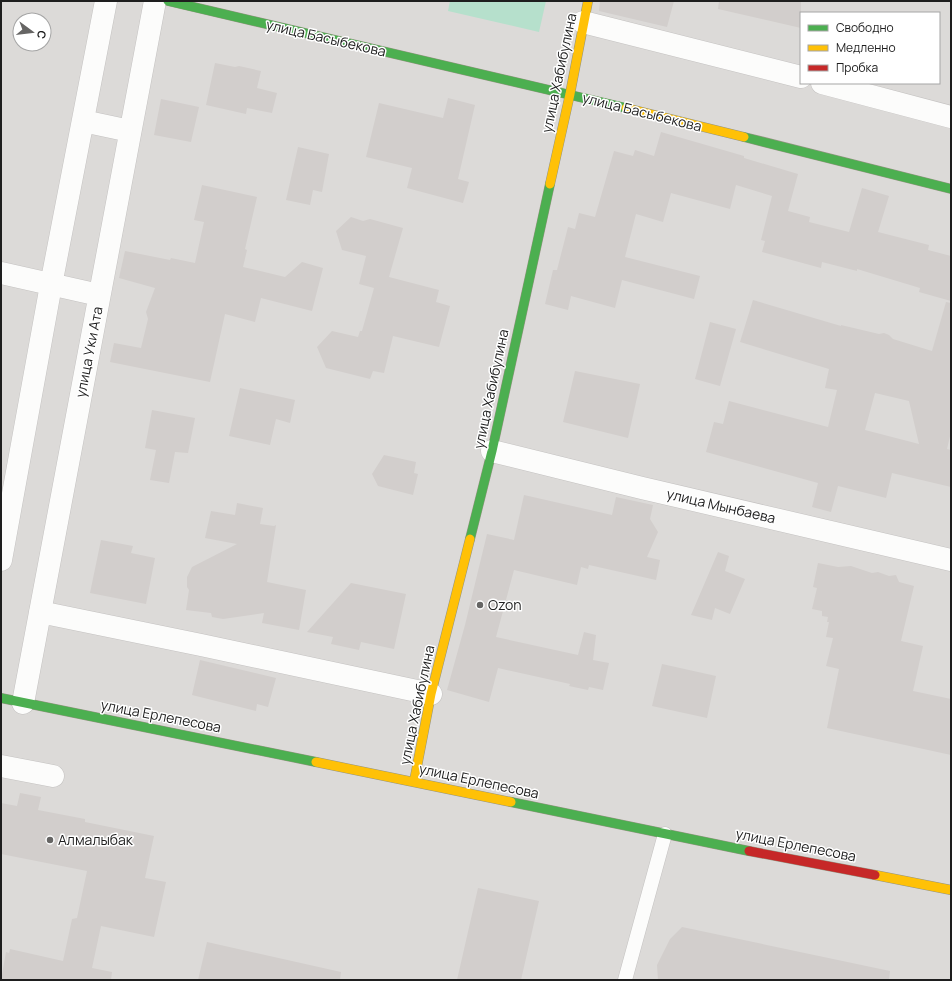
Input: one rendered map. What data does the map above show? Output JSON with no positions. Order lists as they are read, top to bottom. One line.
{"streets":{"street":["улица Басыбекова","улица Хабибулина","улица Уки Ата","улица Мынбаева","улица Ерлепесова"]},"crossings":[["улица Басыбекова","улица Хабибулина"],["улица Хабибулина","улица Мынбаева"],["улица Хабибулина","улица Ерлепесова"],["улица Уки Ата","улица Ерлепесова"]],"places":["Ozon","Алмалыбак"],"legend":["Свободно","Медленно","Пробка"],"north":"right"}
